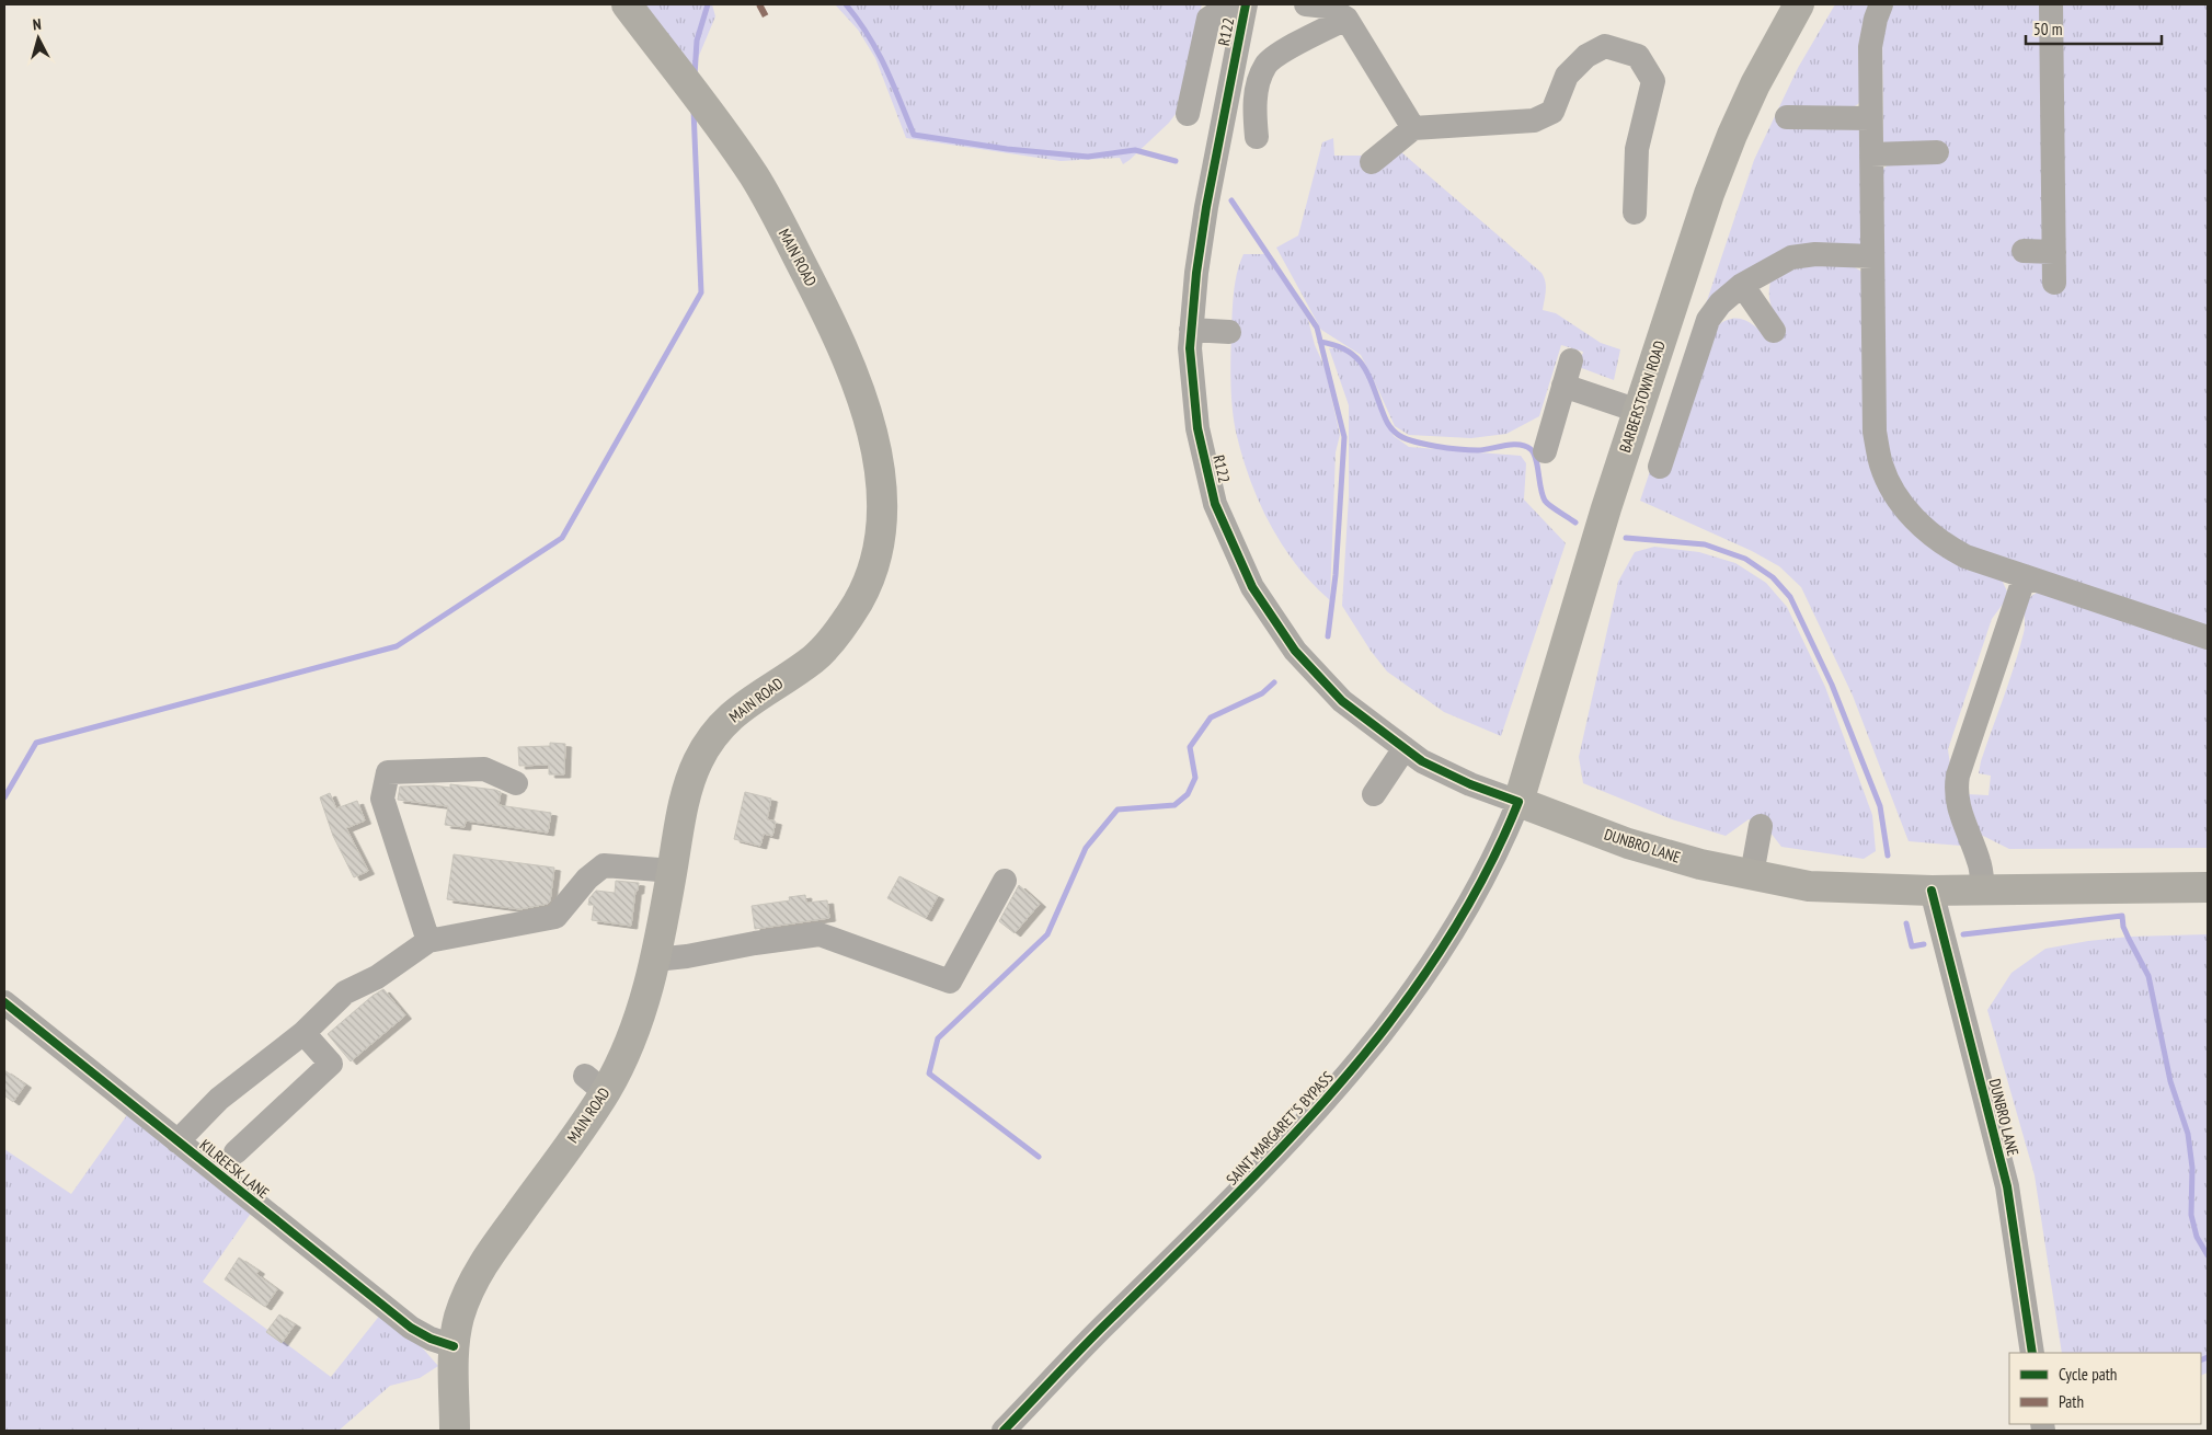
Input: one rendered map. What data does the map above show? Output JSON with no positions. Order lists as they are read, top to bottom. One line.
{"streets":{"main road":["MAIN ROAD","BARBERSTOWN ROAD","DUNBRO LANE"],"street":["R122","SAINT MARGARET'S BYPASS","KILREESK LANE"]},"crossings":[["R122","BARBERSTOWN ROAD"],["R122","DUNBRO LANE"],["R122","SAINT MARGARET'S BYPASS"],["MAIN ROAD","KILREESK LANE"],["BARBERSTOWN ROAD","DUNBRO LANE"],["BARBERSTOWN ROAD","SAINT MARGARET'S BYPASS"],["DUNBRO LANE","SAINT MARGARET'S BYPASS"]],"legend":["Cycle path","Path"],"scale_bar":"50 m","north":"top"}
